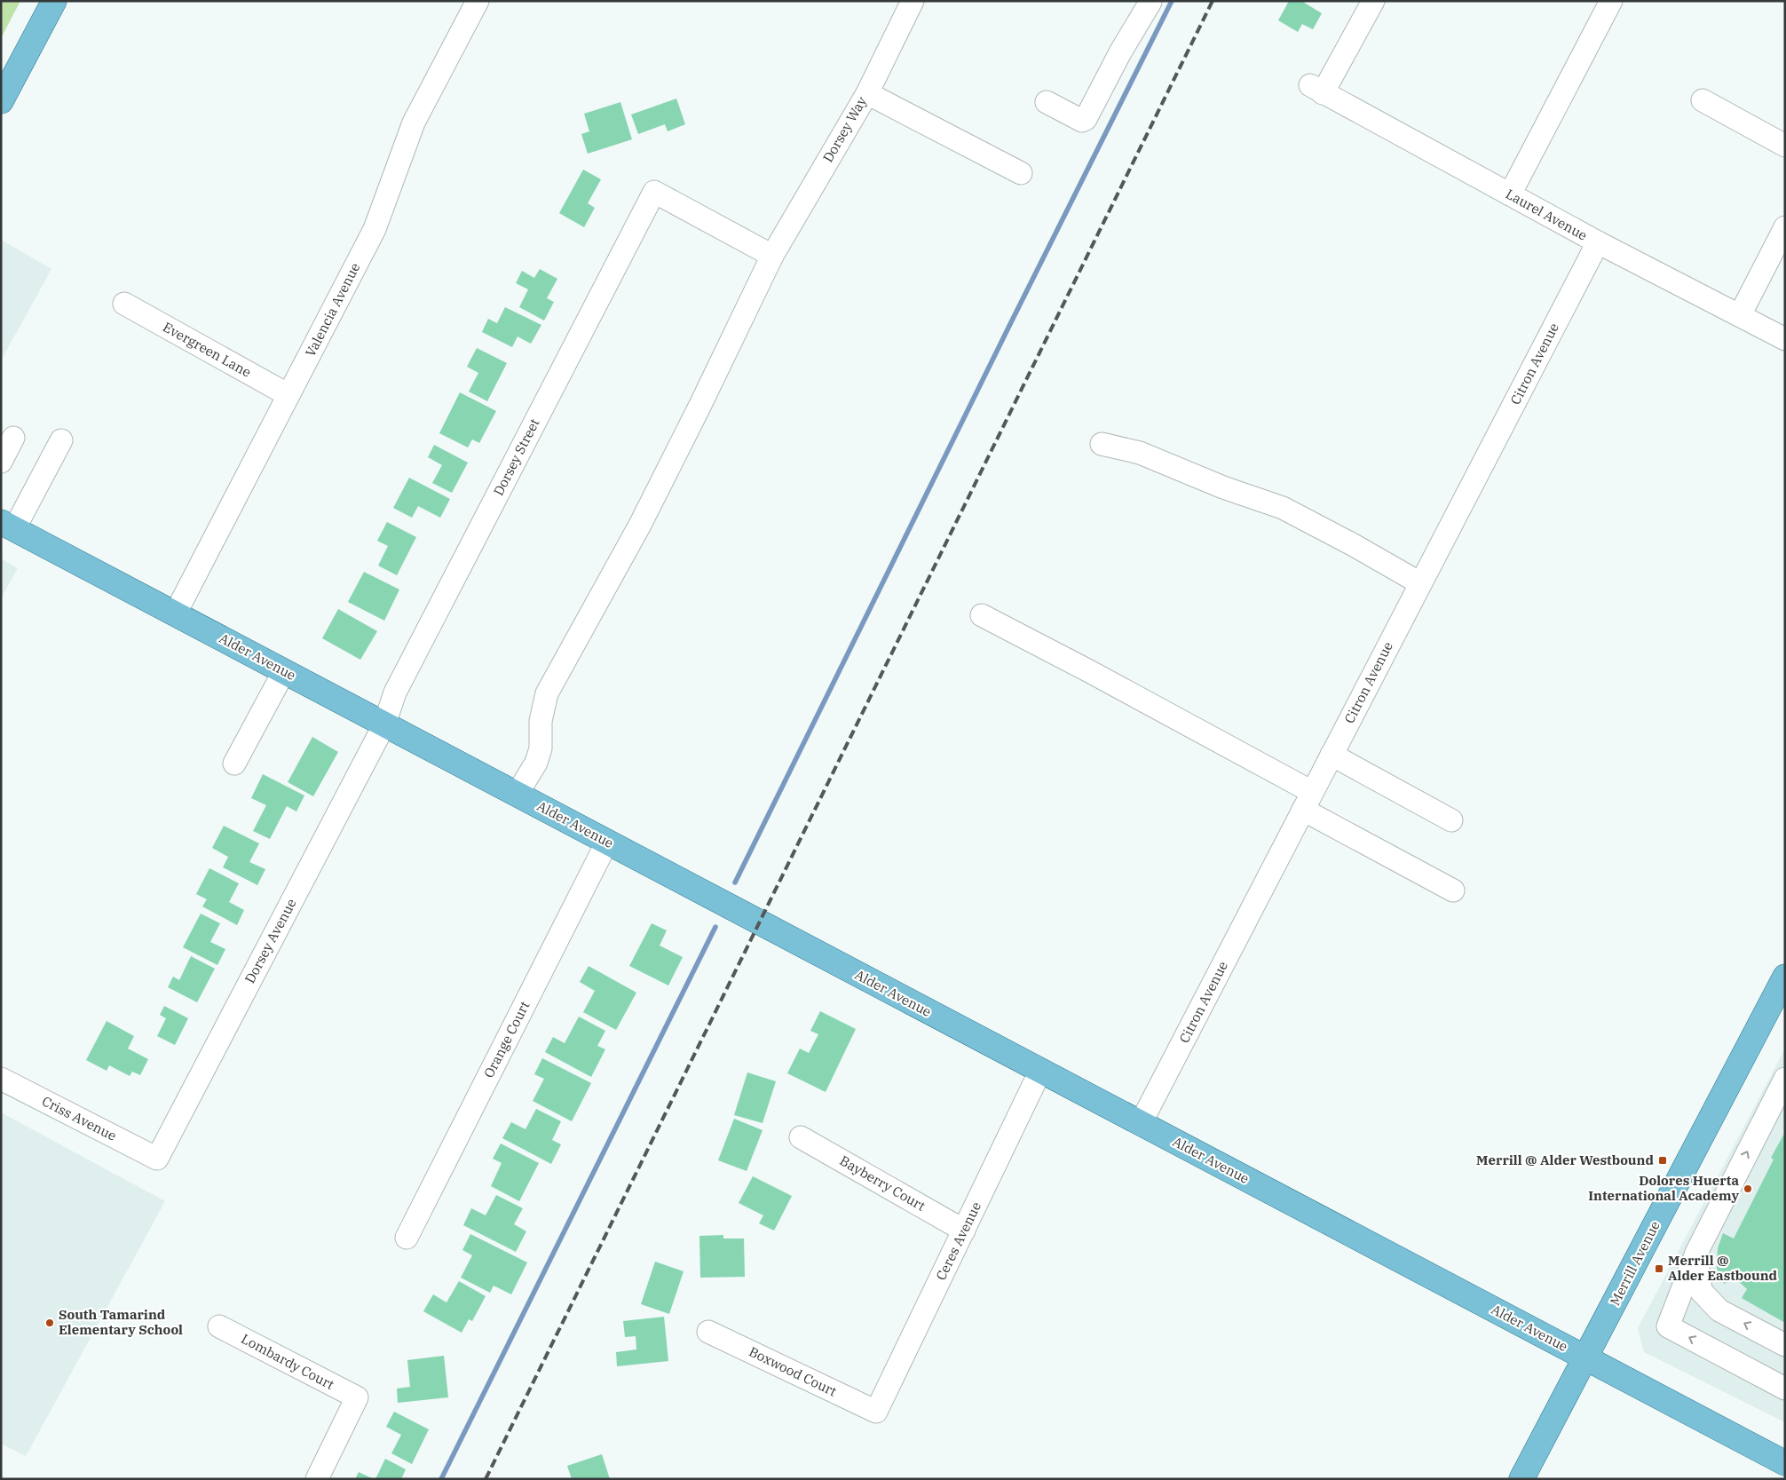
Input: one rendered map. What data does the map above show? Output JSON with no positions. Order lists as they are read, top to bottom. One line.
{"streets":{"main road":["Alder Avenue","Merrill Avenue"],"street":["Dorsey Way","Laurel Avenue","Valencia Avenue","Evergreen Lane","Citron Avenue","Dorsey Street","Dorsey Avenue","Orange Court","Criss Avenue","Bayberry Court","Ceres Avenue","Lombardy Court","Boxwood Court"]},"crossings":[["Dorsey Way","Dorsey Street"],["Dorsey Way","Alder Avenue"],["Laurel Avenue","Citron Avenue"],["Valencia Avenue","Evergreen Lane"],["Valencia Avenue","Alder Avenue"],["Citron Avenue","Alder Avenue"],["Dorsey Street","Alder Avenue"],["Dorsey Street","Dorsey Avenue"],["Alder Avenue","Dorsey Avenue"],["Alder Avenue","Orange Court"],["Alder Avenue","Ceres Avenue"],["Alder Avenue","Merrill Avenue"],["Dorsey Avenue","Criss Avenue"],["Bayberry Court","Ceres Avenue"],["Ceres Avenue","Boxwood Court"]],"places":{"transit":["Merrill @ Alder Westbound","Merrill @ Alder Eastbound"],"other":["Dolores Huerta International Academy","South Tamarind Elementary School"]}}
